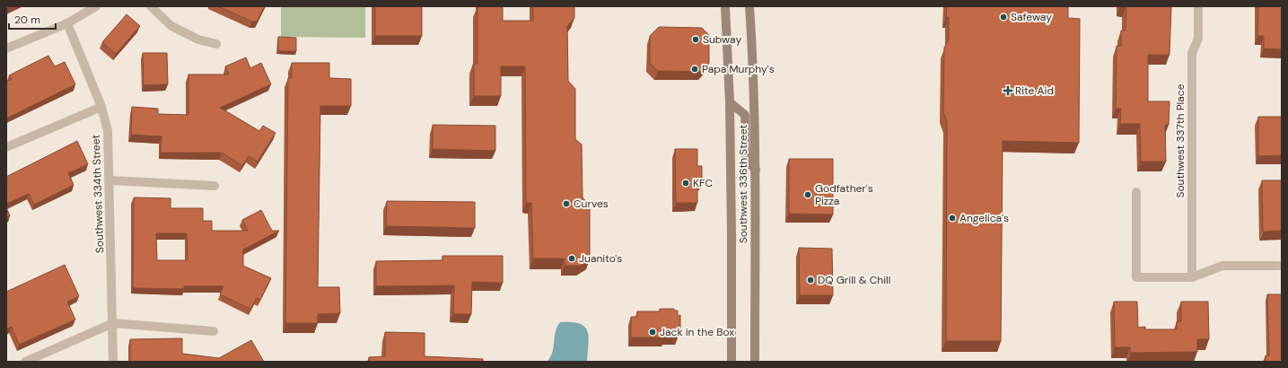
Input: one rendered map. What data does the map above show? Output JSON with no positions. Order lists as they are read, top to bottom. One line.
{"streets":{"main road":["Southwest 336th Street"],"street":["Southwest 337th Place","Southwest 334th Street"]},"places":{"other":["Safeway","Subway","Papa Murphy's","KFC","Godfather's Pizza","Curves","Angelica's","Juanito's","DQ Grill & Chill","Jack in the Box"],"health":["Rite Aid"]},"scale_bar":"20 m"}
